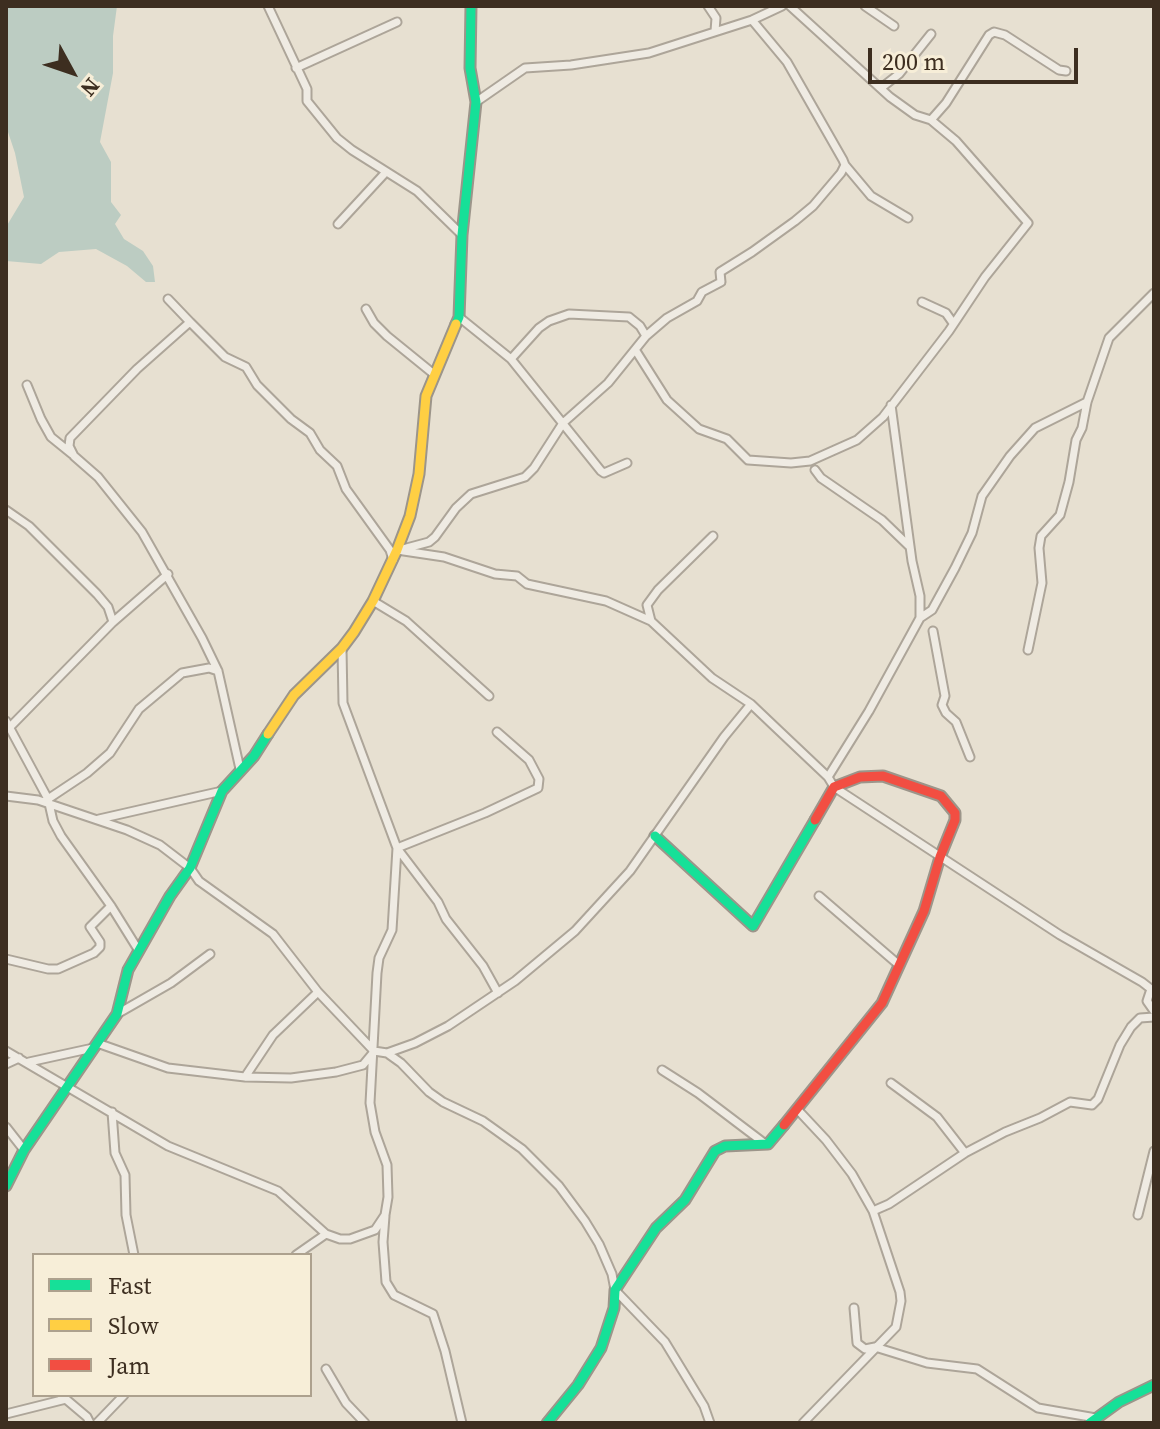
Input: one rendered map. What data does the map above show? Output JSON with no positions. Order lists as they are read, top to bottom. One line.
{"legend":["Fast","Slow","Jam"],"scale_bar":"200 m","north":"bottom right"}
